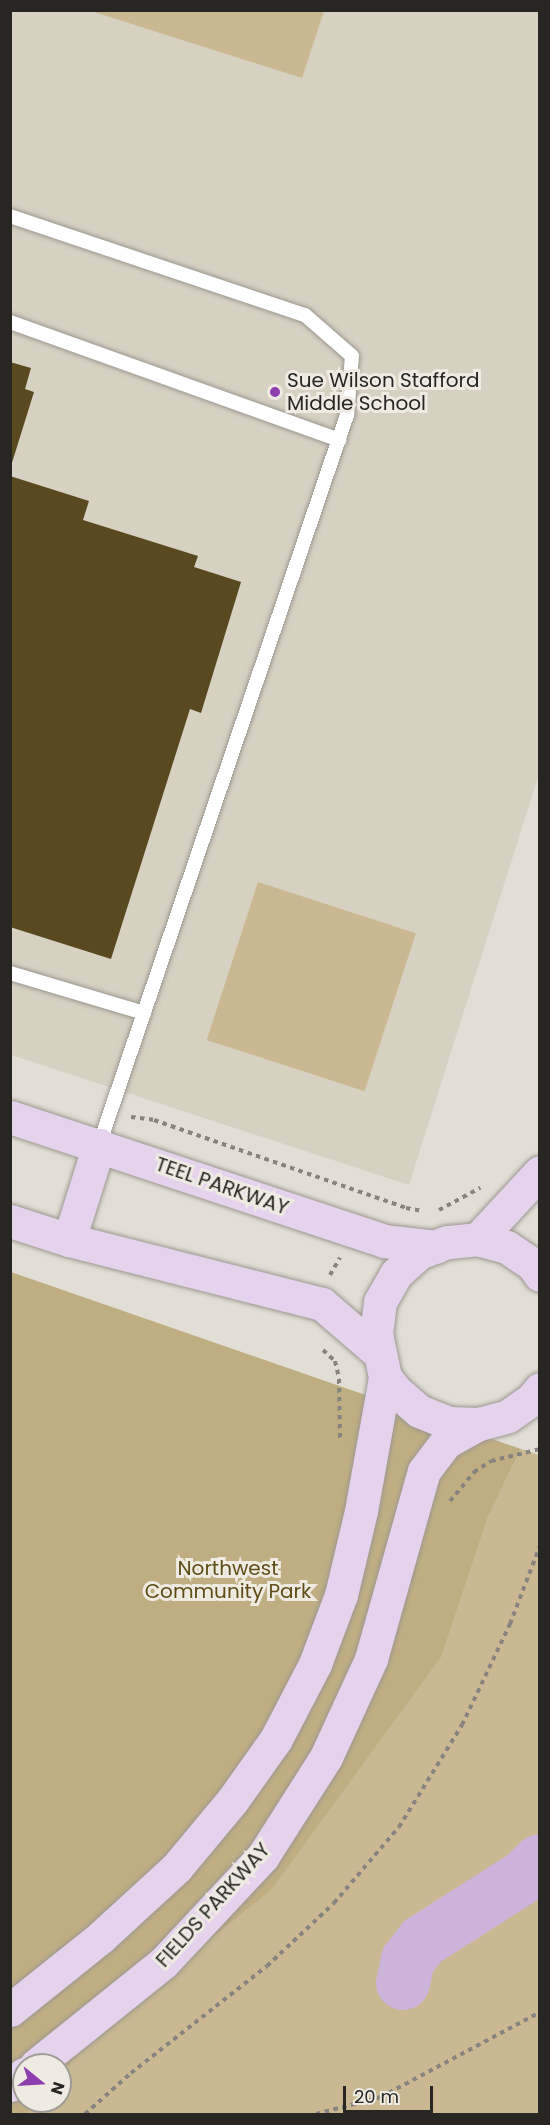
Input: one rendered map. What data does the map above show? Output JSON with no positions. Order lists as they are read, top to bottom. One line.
{"streets":{"street":["TEEL PARKWAY","FIELDS PARKWAY"]},"parks":["Northwest Community Park"],"places":["Sue Wilson Stafford Middle School"],"scale_bar":"20 m","north":"right"}
